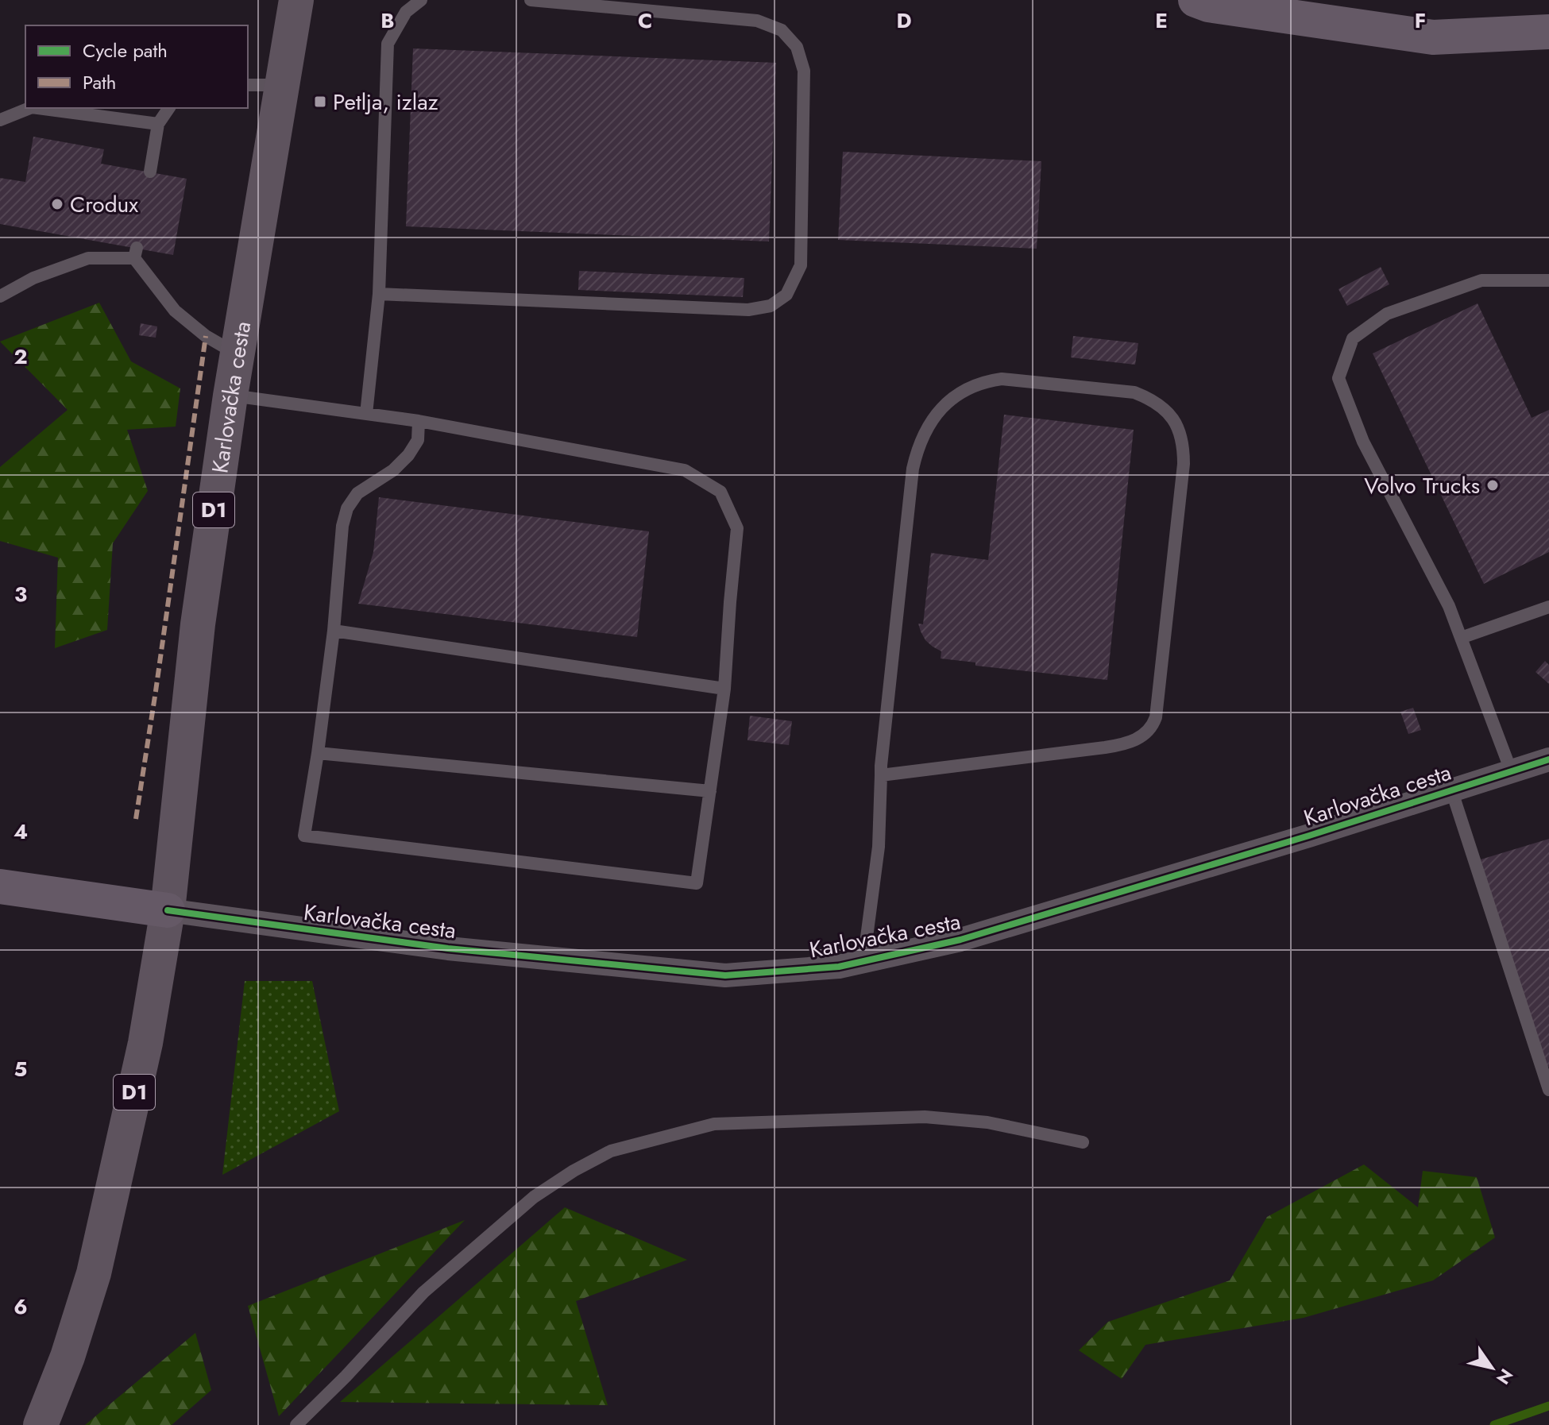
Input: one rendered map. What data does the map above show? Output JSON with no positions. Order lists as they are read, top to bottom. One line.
{"streets":{"main road":["Karlovačka cesta","D1"]},"places":{"transit":["Petlja, izlaz"],"other":["Crodux","Volvo Trucks"]},"legend":["Cycle path","Path"],"north":"bottom right","grid":{"columns":["B","C","D","E","F"],"rows":["2","3","4","5","6"]}}
